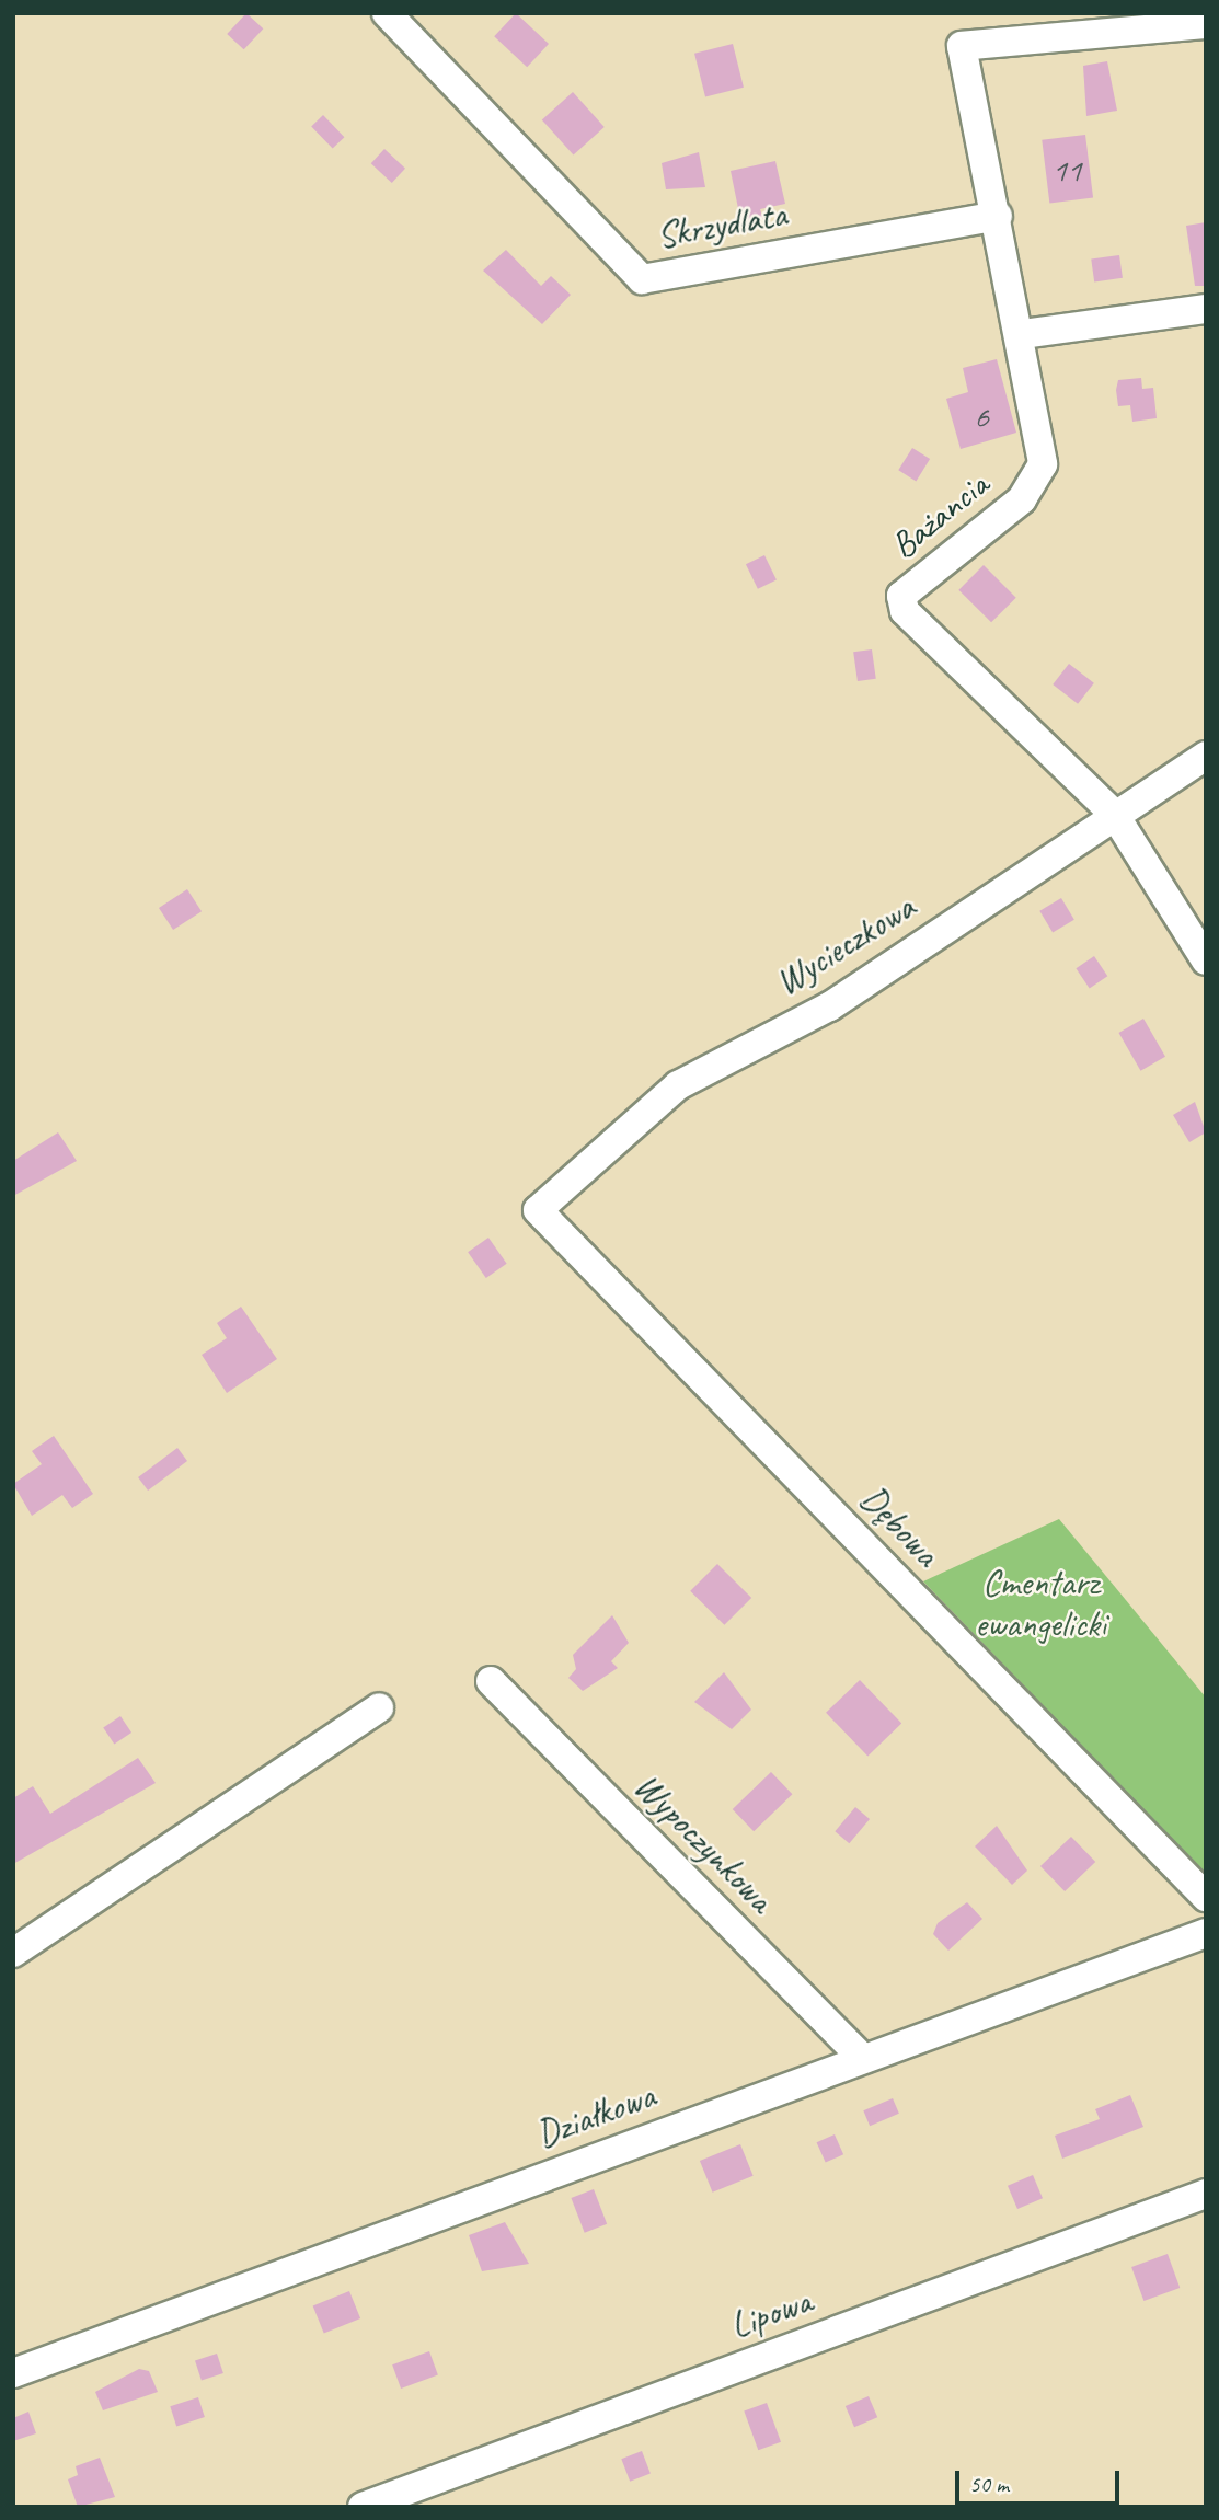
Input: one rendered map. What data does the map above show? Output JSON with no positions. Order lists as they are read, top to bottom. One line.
{"streets":{"street":["Skrzydlata","Bażancia","Wycieczkowa","Dębowa","Wypoczynkowa","Działkowa","Lipowa"]},"crossings":[["Skrzydlata","Bażancia"],["Bażancia","Wycieczkowa"],["Wycieczkowa","Dębowa"],["Wypoczynkowa","Działkowa"]],"parks":["Cmentarz ewangelicki"],"house_numbers":["11","6"],"scale_bar":"50 m"}
